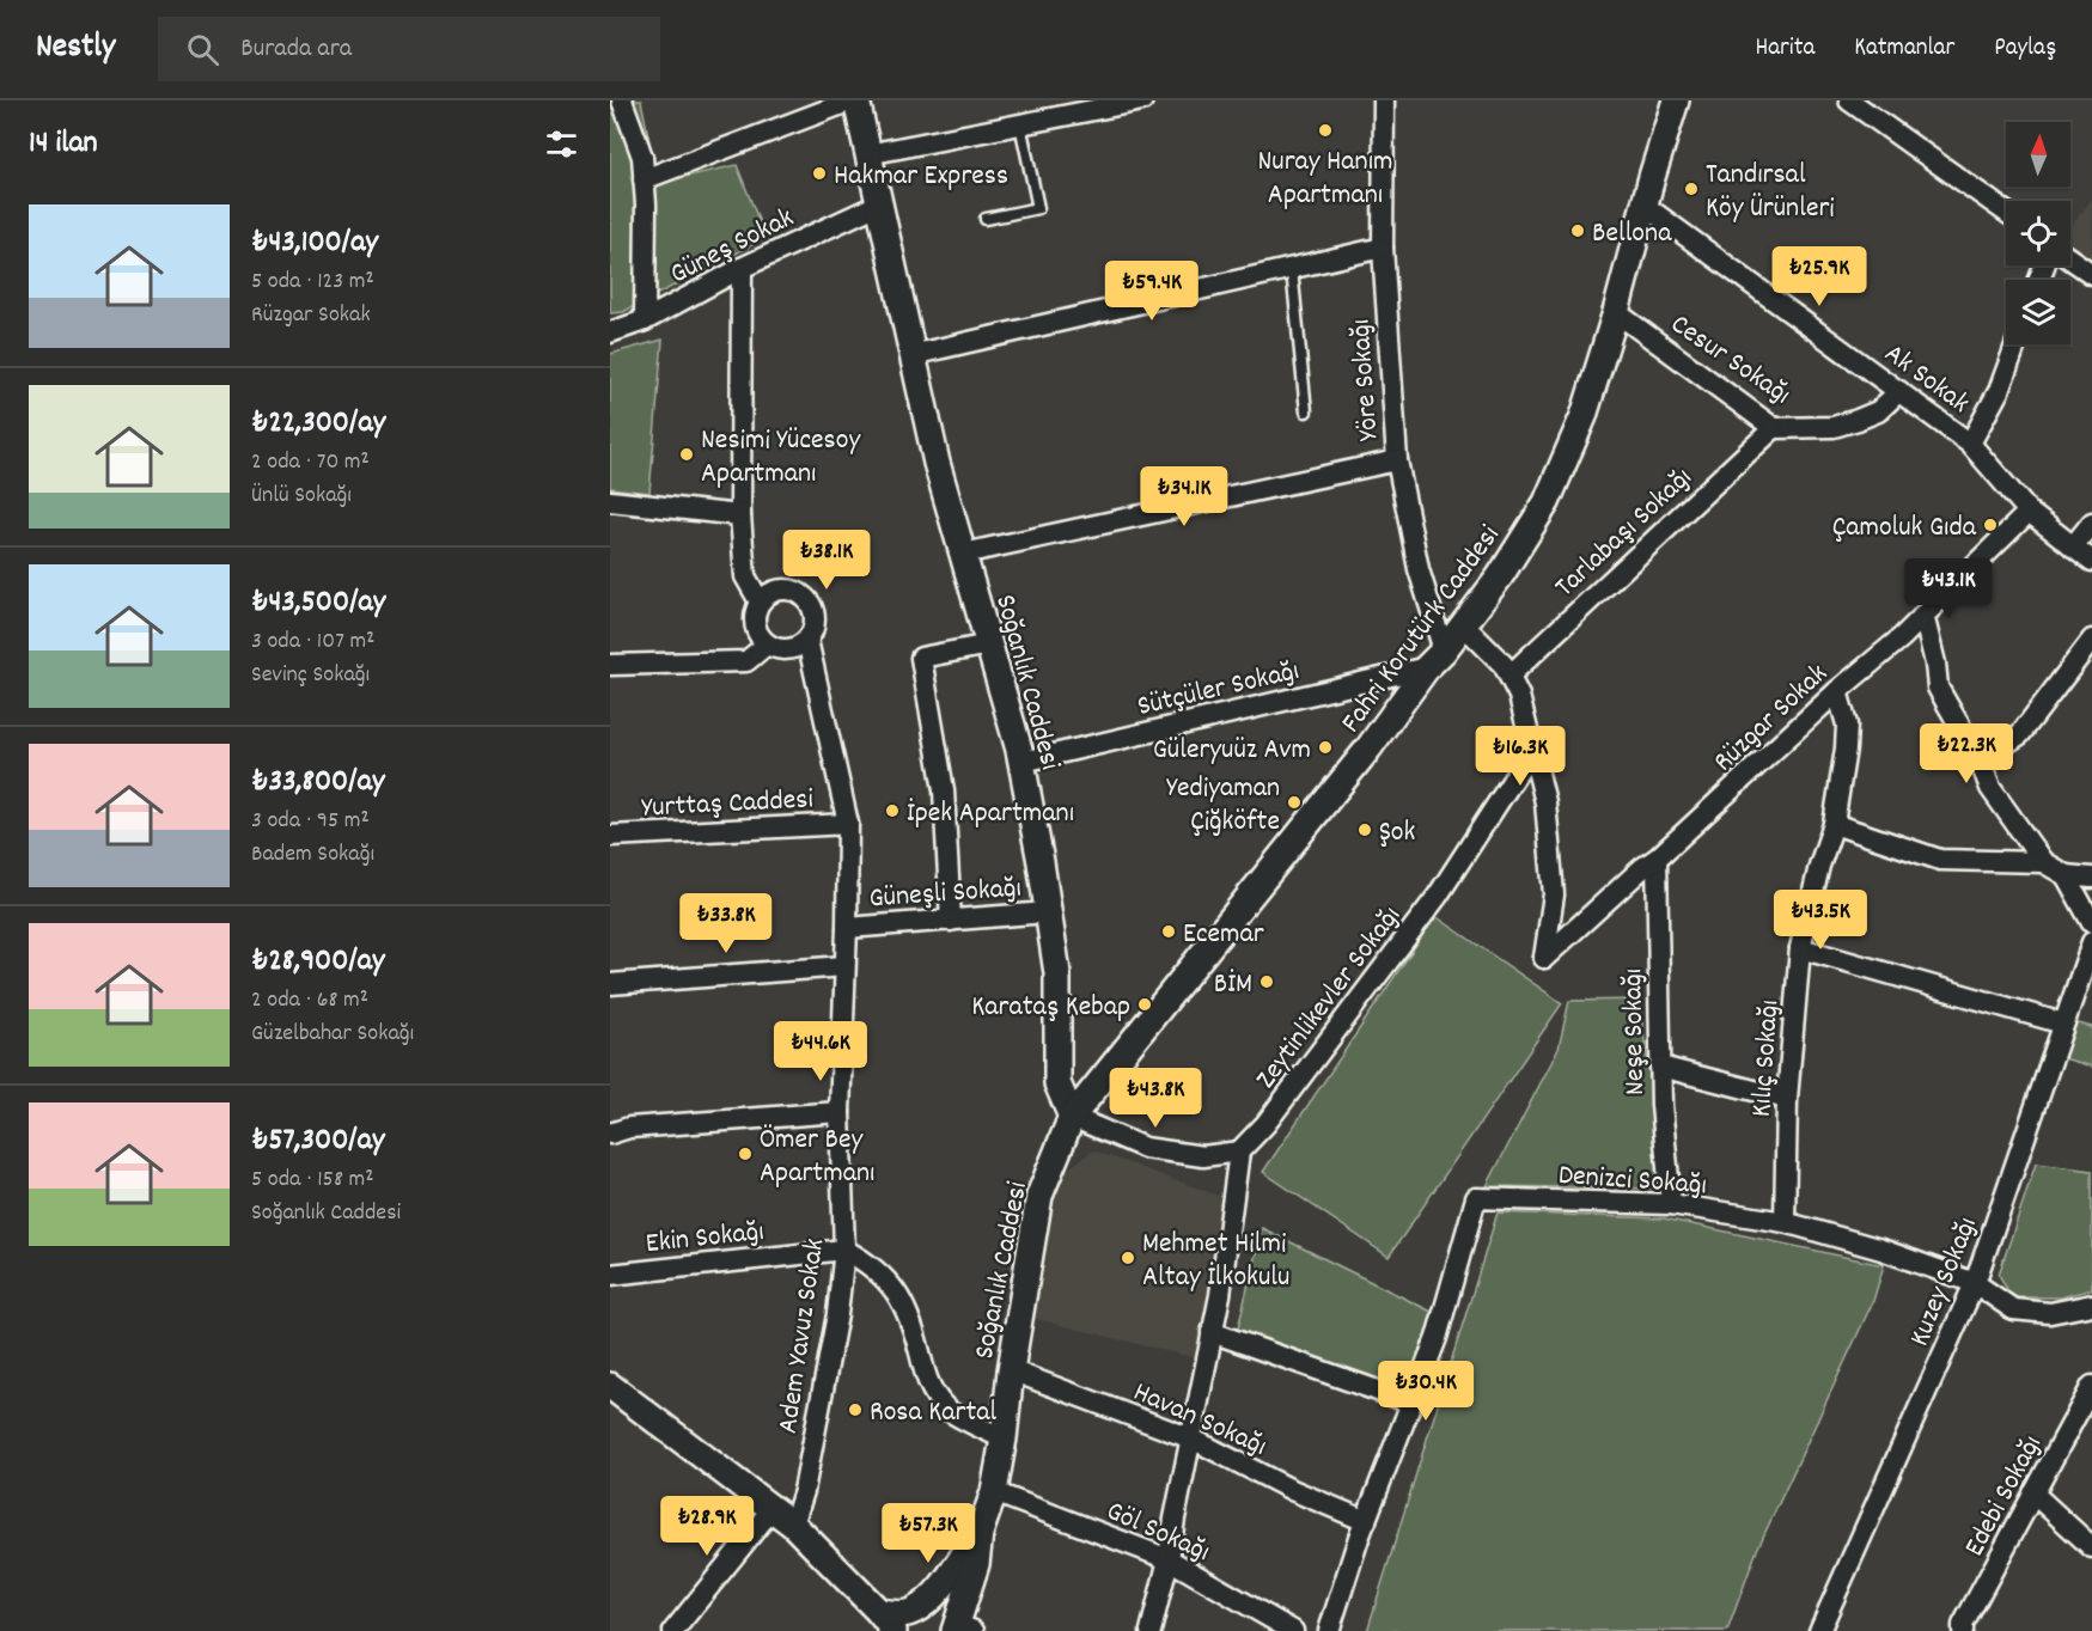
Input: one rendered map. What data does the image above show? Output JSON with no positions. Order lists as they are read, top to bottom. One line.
{"streets":{"street":["Güneş Sokak","Cesur Sokağı","Ak Sokak","Yöre Sokağı","Tarlabaşı Sokağı","Fahri Korutürk Caddesi","Soğanlık Caddesi","Sütçüler Sokağı","Rüzgar Sokak","Yurttaş Caddesi","Güneşli Sokağı","Zeytinlikevler Sokağı","Neşe Sokağı","Kılıç Sokağı","Denizci Sokağı","Ekin Sokağı","Kuzey Sokağı","Adem Yavuz Sokak","Havan Sokağı","Edebi Sokağı","Göl Sokağı"]},"crossings":[["Güneş Sokak","Soğanlık Caddesi"],["Cesur Sokağı","Ak Sokak"],["Cesur Sokağı","Tarlabaşı Sokağı"],["Cesur Sokağı","Fahri Korutürk Caddesi"],["Ak Sokak","Fahri Korutürk Caddesi"],["Ak Sokak","Rüzgar Sokak"],["Yöre Sokağı","Fahri Korutürk Caddesi"],["Yöre Sokağı","Sütçüler Sokağı"],["Fahri Korutürk Caddesi","Soğanlık Caddesi"],["Fahri Korutürk Caddesi","Sütçüler Sokağı"],["Soğanlık Caddesi","Sütçüler Sokağı"],["Soğanlık Caddesi","Güneşli Sokağı"],["Soğanlık Caddesi","Havan Sokağı"],["Soğanlık Caddesi","Göl Sokağı"],["Rüzgar Sokak","Zeytinlikevler Sokağı"],["Rüzgar Sokak","Neşe Sokağı"],["Rüzgar Sokak","Kılıç Sokağı"],["Yurttaş Caddesi","Adem Yavuz Sokak"],["Güneşli Sokağı","Adem Yavuz Sokak"],["Neşe Sokağı","Denizci Sokağı"],["Kılıç Sokağı","Denizci Sokağı"],["Denizci Sokağı","Kuzey Sokağı"],["Ekin Sokağı","Adem Yavuz Sokak"]],"places":["Nuray Hanım Apartmanı","Hakmar Express","Tandırsal Köy Ürünleri","Bellona","Nesimi Yücesoy Apartmanı","Çamoluk Gıda","Güleryuüz Avm","Yediyaman Çiğköfte","İpek Apartmanı","Şok","Ecemar","BİM","Karataş Kebap","Ömer Bey Apartmanı","Mehmet Hilmi Altay İlkokulu","Rosa Kartal"],"north":"top","page":{"header":"Nestly","search":"Burada ara","nav":["Harita","Katmanlar","Paylaş"],"heading":"14 ilan","list":[{"name":"₺43,100/ay","note":"5 oda · 123 m² · Rüzgar Sokak"},{"name":"₺22,300/ay","note":"2 oda · 70 m² · Ünlü Sokağı"},{"name":"₺43,500/ay","note":"3 oda · 107 m² · Sevinç Sokağı"},{"name":"₺33,800/ay","note":"3 oda · 95 m² · Badem Sokağı"},{"name":"₺28,900/ay","note":"2 oda · 68 m² · Güzelbahar Sokağı"},{"name":"₺57,300/ay","note":"5 oda · 158 m² · Soğanlık Caddesi"}],"price":["₺25.9K","₺59.4K","₺34.1K","₺38.1K","₺43.1K","₺22.3K","₺16.3K","₺43.5K","₺33.8K","₺44.6K","₺43.8K","₺30.4K","₺28.9K","₺57.3K"]}}
